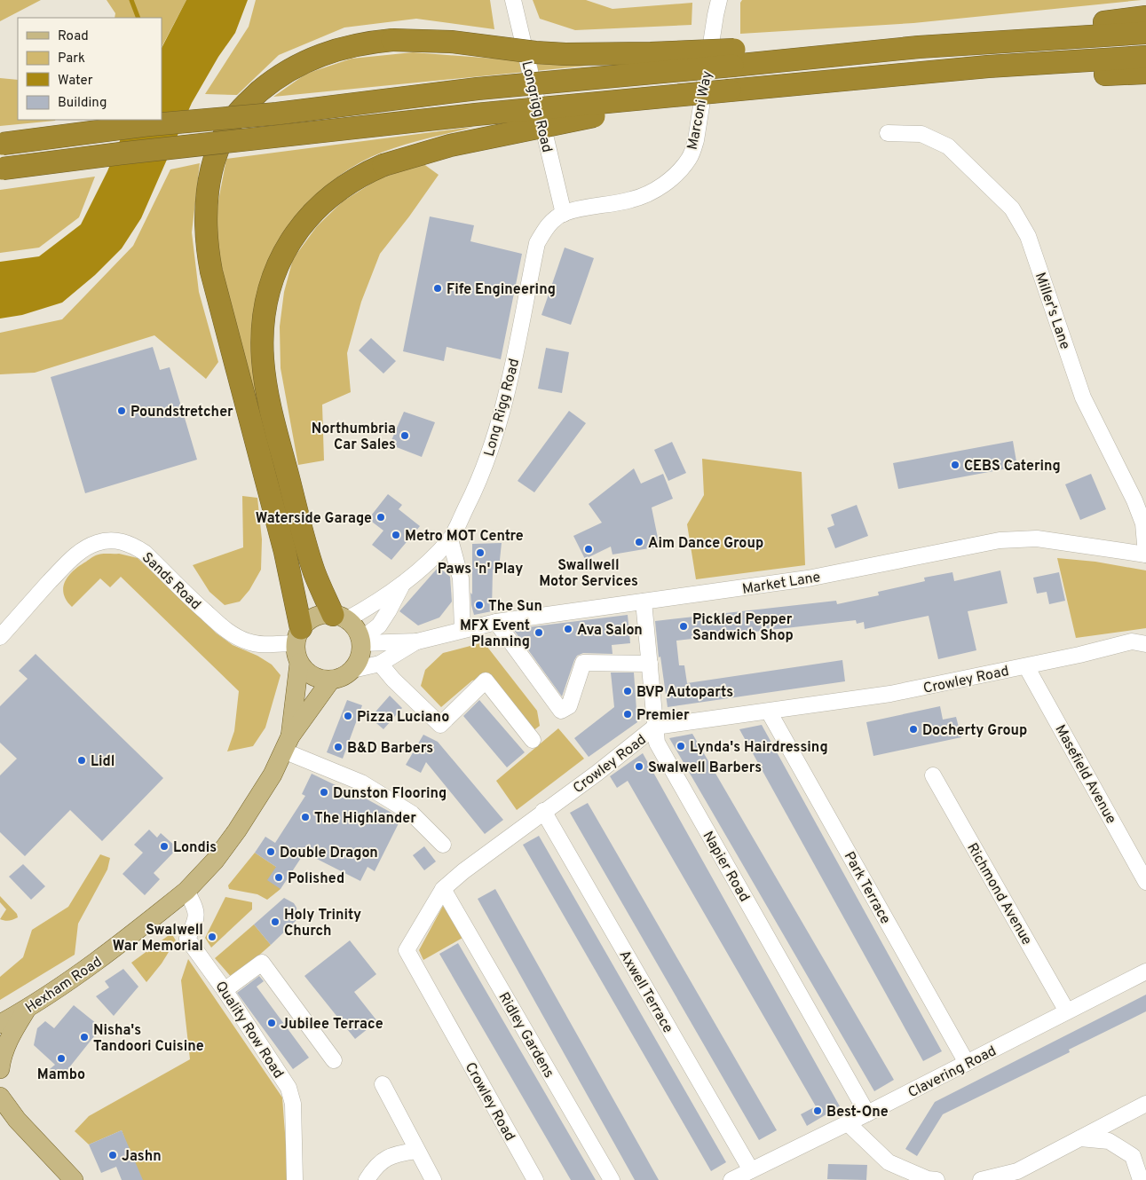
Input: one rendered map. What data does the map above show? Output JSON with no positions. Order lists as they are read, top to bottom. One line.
{"streets":{"main road":["Hexham Road"],"street":["Longrigg Road","Marconi Way","Miller's Lane","Long Rigg Road","Sands Road","Market Lane","Crowley Road","Masefield Avenue","Napier Road","Park Terrace","Richmond Avenue","Axwell Terrace","Quality Row Road","Ridley Gardens","Clavering Road"]},"crossings":[["Longrigg Road","Marconi Way"],["Longrigg Road","Long Rigg Road"],["Marconi Way","Long Rigg Road"],["Miller's Lane","Market Lane"],["Sands Road","Market Lane"],["Sands Road","Hexham Road"],["Market Lane","Napier Road"],["Market Lane","Hexham Road"],["Crowley Road","Masefield Avenue"],["Crowley Road","Napier Road"],["Crowley Road","Park Terrace"],["Crowley Road","Axwell Terrace"],["Crowley Road","Ridley Gardens"],["Napier Road","Clavering Road"],["Park Terrace","Clavering Road"],["Richmond Avenue","Clavering Road"],["Hexham Road","Quality Row Road"],["Axwell Terrace","Clavering Road"]],"places":["Fife Engineering","Poundstretcher","Northumbria Car Sales","CEBS Catering","Waterside Garage","Metro MOT Centre","Aim Dance Group","Swallwell Motor Services","Paws 'n' Play","The Sun","Pickled Pepper Sandwich Shop","Ava Salon","MFX Event Planning","BVP Autoparts","Premier","Pizza Luciano","Docherty Group","Lynda's Hairdressing","B&D Barbers","Lidl","Swalwell Barbers","Dunston Flooring","The Highlander","Londis","Double Dragon","Polished","Holy Trinity Church","Swalwell War Memorial","Jubilee Terrace","Nisha's Tandoori Cuisine","Mambo","Best-One","Jashn"],"legend":["Road","Park","Water","Building"]}
